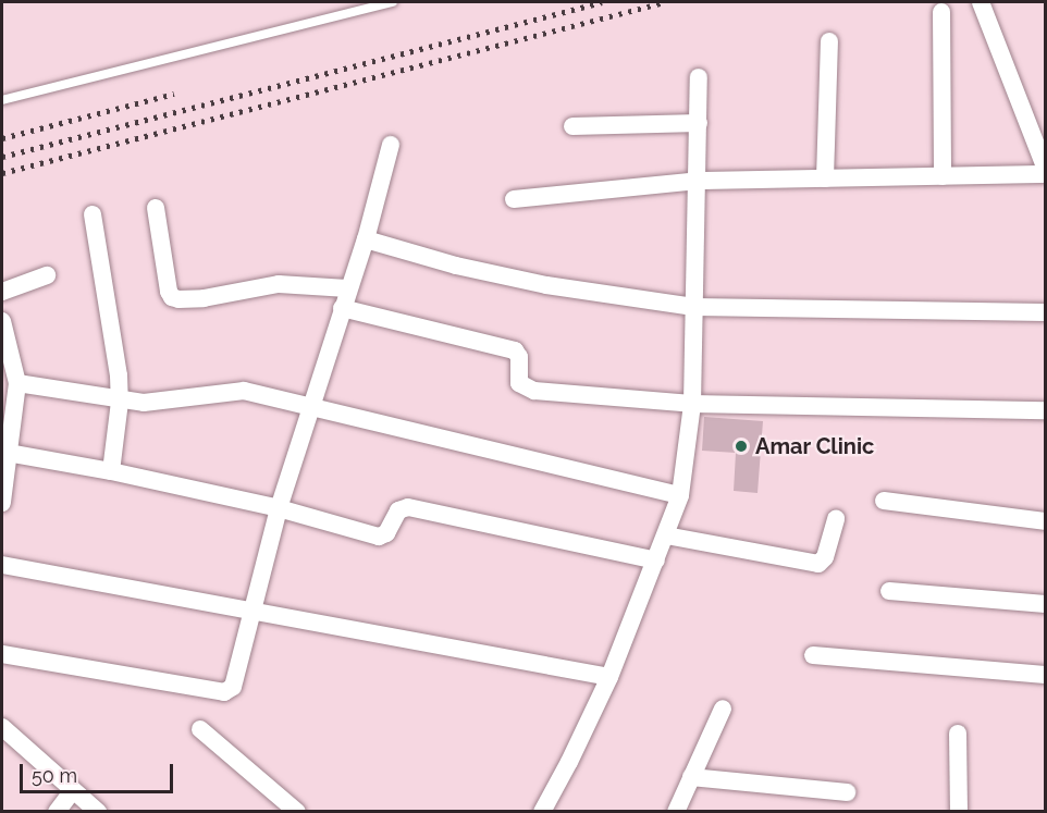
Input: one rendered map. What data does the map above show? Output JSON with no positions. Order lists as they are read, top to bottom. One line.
{"places":["Amar Clinic"],"scale_bar":"50 m"}
